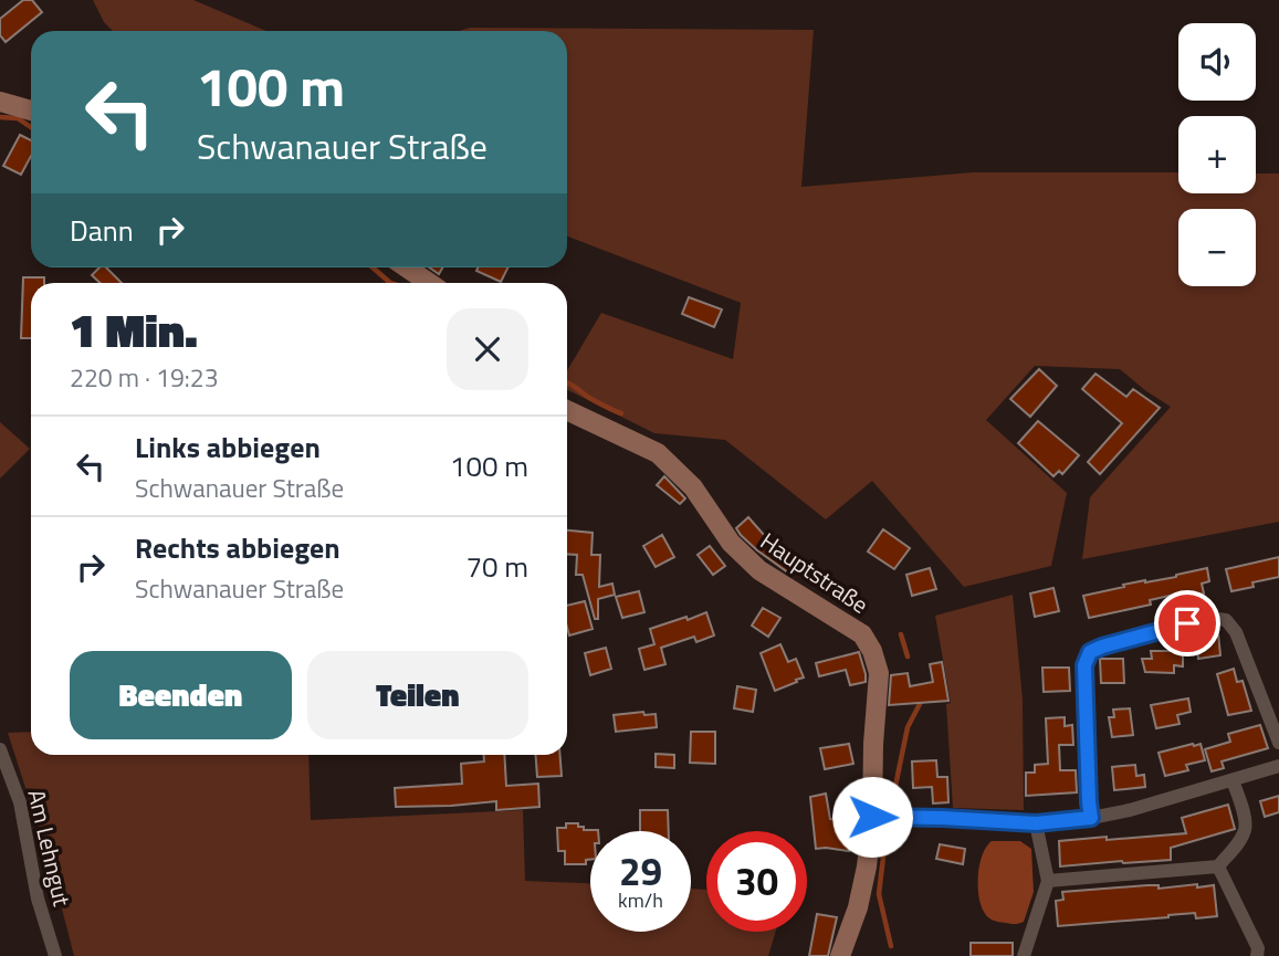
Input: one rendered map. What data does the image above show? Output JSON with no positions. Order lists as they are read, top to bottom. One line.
{"streets":{"street":["Hauptstraße","Am Lehngut"]},"page":{"map_buttons":["+","−"],"turn":["100 m","Schwanauer Straße"],"then":"Dann","heading":["1 Min.","220 m · 19:23"],"list":[{"name":"Links abbiegen","note":"Schwanauer Straße","value":"100 m"},{"name":"Rechts abbiegen","note":"Schwanauer Straße","value":"70 m"}],"buttons":["Beenden","Teilen"],"speed":"29 km/h","limit":"30"}}
